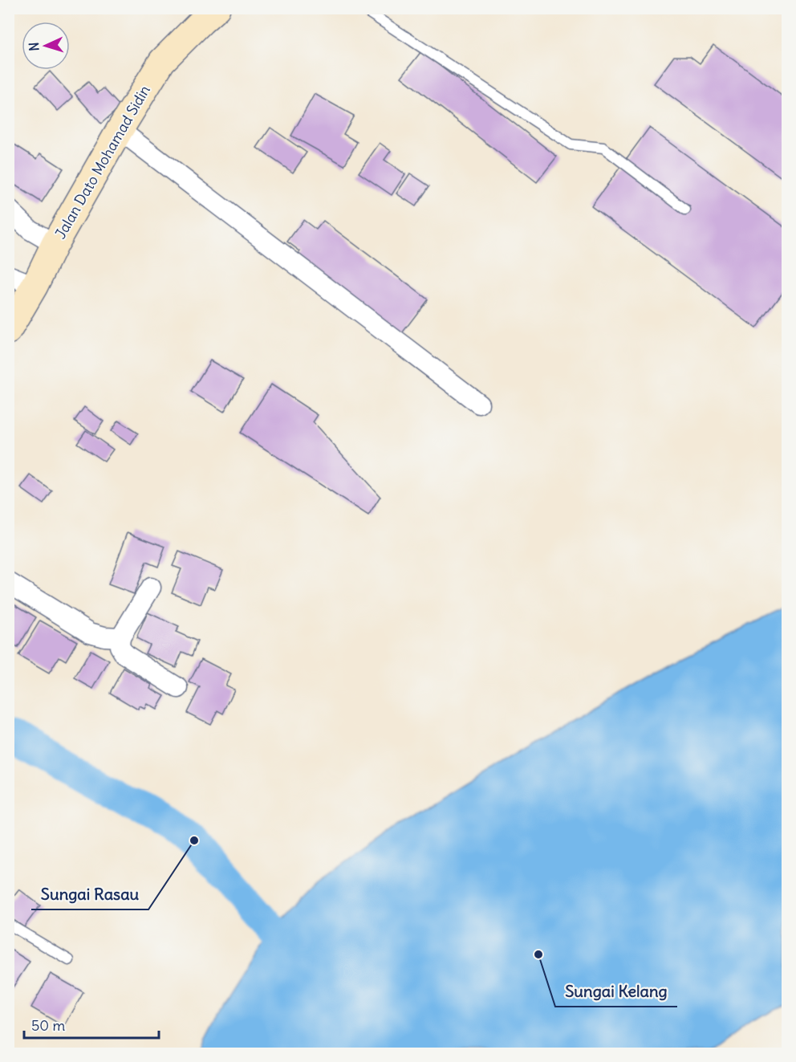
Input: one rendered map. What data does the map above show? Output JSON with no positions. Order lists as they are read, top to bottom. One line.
{"streets":{"main road":["Jalan Dato Mohamad Sidin"]},"places":["Sungai Rasau","Sungai Kelang"],"scale_bar":"50 m","north":"left"}
